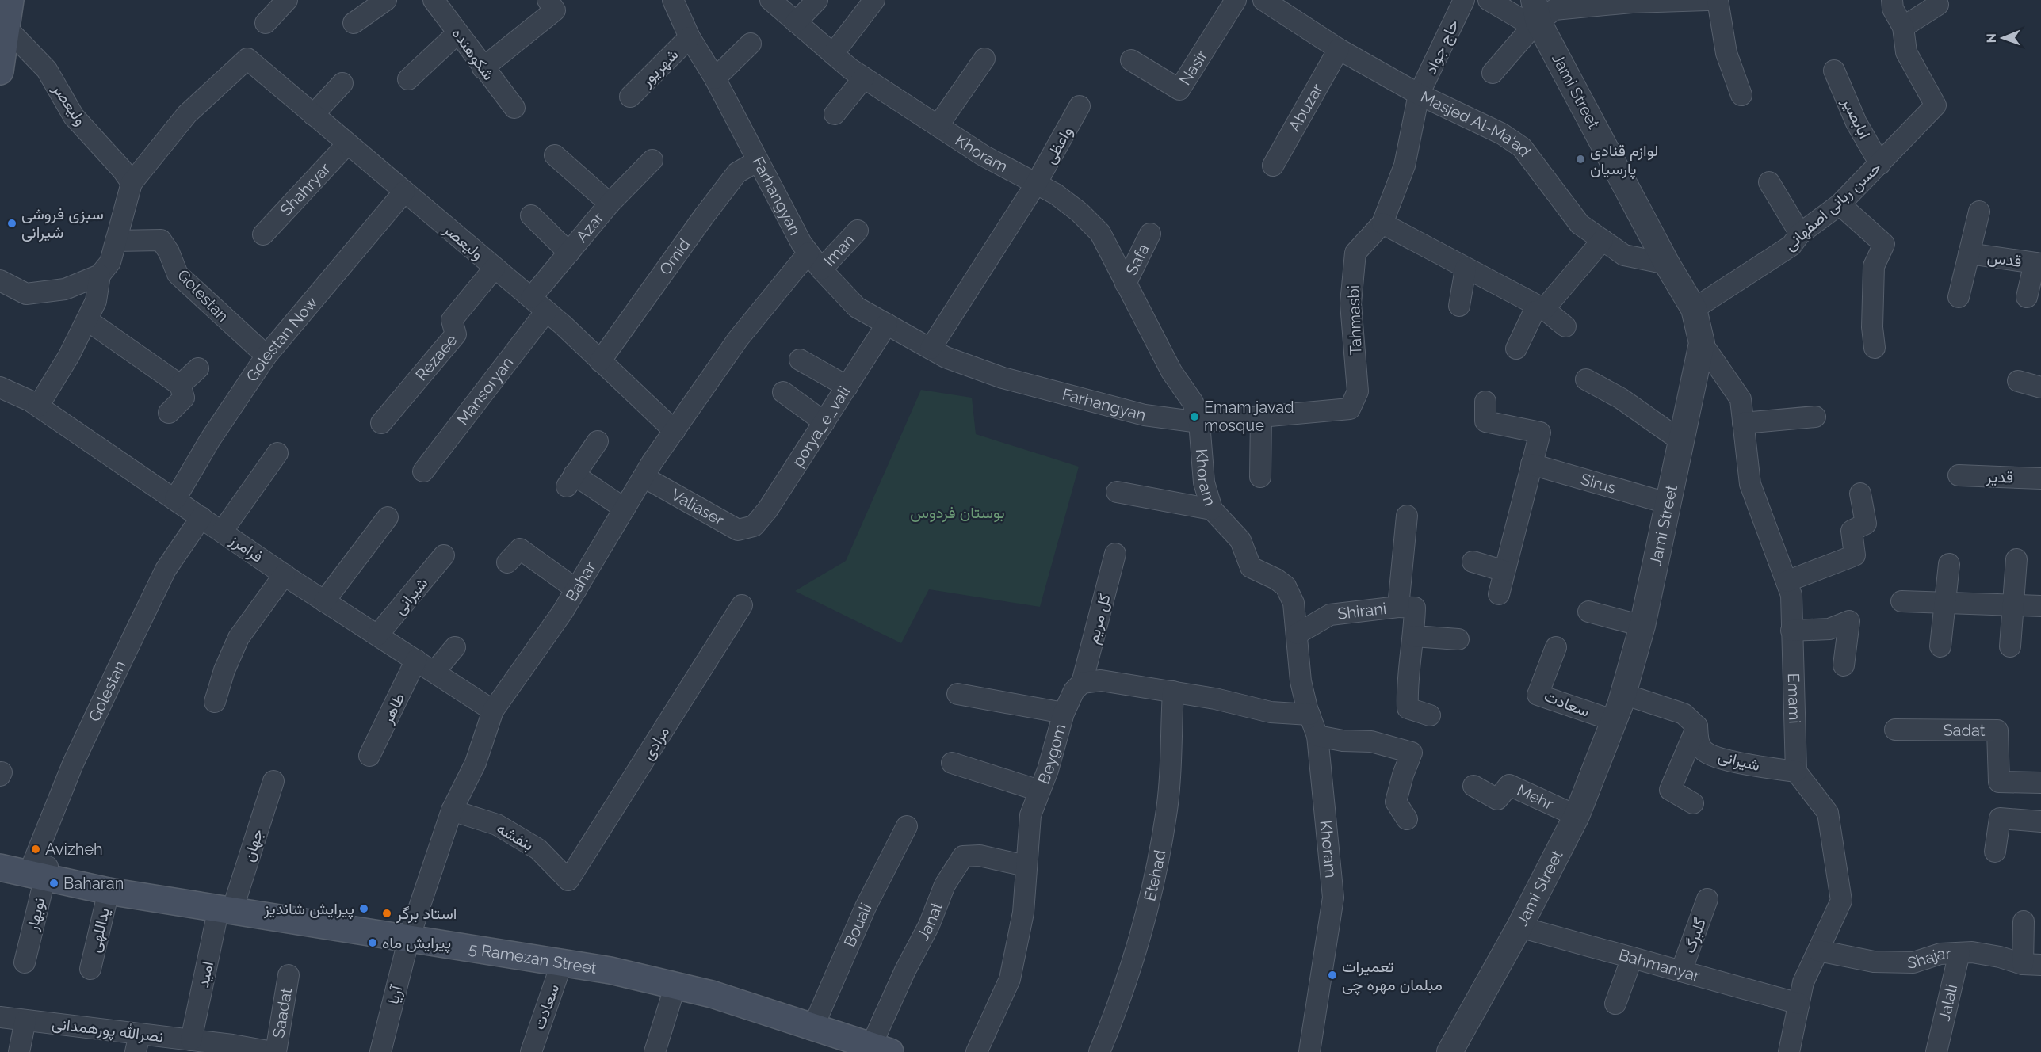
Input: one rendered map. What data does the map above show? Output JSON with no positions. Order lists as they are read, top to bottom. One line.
{"streets":{"main road":["5 Ramezan Street"],"street":["حاج جواد","شکوهنده","شهریور","Nasir","Jami Street","ولیعصر","Abuzar","ابابصیر","Masjed Al-Ma'ad","واعظی","Khoram","Shahryar","Farhangyan","حسن ربانی اصفهانی","Azar","Iman","Omid","Safa","قدس","Golestan","Tahmasbi","Golestan Now","Rezaee","Mansoryan","porya_e_vali","قدیر","Sirus","Valiaser","فرامرز","Bahar","شیرانی","Shirani","گل مریم","Emami","سعادت","طاهر","Sadat","مرادی","Beygom","Mehr","بنفشه","جهان","Etehad","نوبهار","Janat","Bouali","یداللهی","گلبرگ","Shajar","Bahmanyar","امید","آریا","Jalali","Saadat","نصرالله پورهمدانی"]},"crossings":[["حاج جواد","Masjed Al-Ma'ad"],["حاج جواد","Tahmasbi"],["شهریور","Farhangyan"],["Jami Street","Masjed Al-Ma'ad"],["Jami Street","حسن ربانی اصفهانی"],["Jami Street","Sirus"],["Jami Street","Emami"],["Jami Street","سعادت"],["Jami Street","Mehr"],["Jami Street","Bahmanyar"],["ولیعصر","Shahryar"],["ولیعصر","Azar"],["ولیعصر","Omid"],["ولیعصر","Golestan Now"],["ولیعصر","Rezaee"],["ولیعصر","Mansoryan"],["ولیعصر","Bahar"],["Abuzar","Masjed Al-Ma'ad"],["ابابصیر","حسن ربانی اصفهانی"],["Masjed Al-Ma'ad","Tahmasbi"],["واعظی","Khoram"],["Khoram","Farhangyan"],["Khoram","Safa"],["Khoram","Tahmasbi"],["Khoram","Shirani"],["Farhangyan","Iman"],["Farhangyan","Omid"],["Farhangyan","Tahmasbi"],["Farhangyan","porya_e_vali"],["Farhangyan","Bahar"],["Golestan","Golestan Now"],["Golestan","فرامرز"],["Golestan","نوبهار"],["Golestan","5 Ramezan Street"],["Golestan Now","فرامرز"],["porya_e_vali","Valiaser"],["Valiaser","Bahar"],["فرامرز","Bahar"],["فرامرز","شیرانی"],["فرامرز","طاهر"],["Bahar","بنفشه"],["Bahar","5 Ramezan Street"],["Bahar","آریا"],["شیرانی","Emami"],["گل مریم","Beygom"],["سعادت","5 Ramezan Street"],["مرادی","بنفشه"],["Beygom","Janat"],["جهان","5 Ramezan Street"],["جهان","امید"],["نوبهار","5 Ramezan Street"],["Janat","5 Ramezan Street"],["Bouali","5 Ramezan Street"],["یداللهی","5 Ramezan Street"],["گلبرگ","Bahmanyar"],["Shajar","Jalali"],["5 Ramezan Street","امید"],["5 Ramezan Street","آریا"],["امید","نصرالله پورهمدانی"],["Saadat","نصرالله پورهمدانی"]],"parks":["بوستان فردوس"],"places":["لوازم قنادی پارسیان","سبزی فروشی شیرانی","Emam javad mosque","Avizheh","Baharan","پیرایش شاندیز","استاد برگر","پیرایش ماه","تعمیرات مبلمان مهره چی"],"north":"left"}
